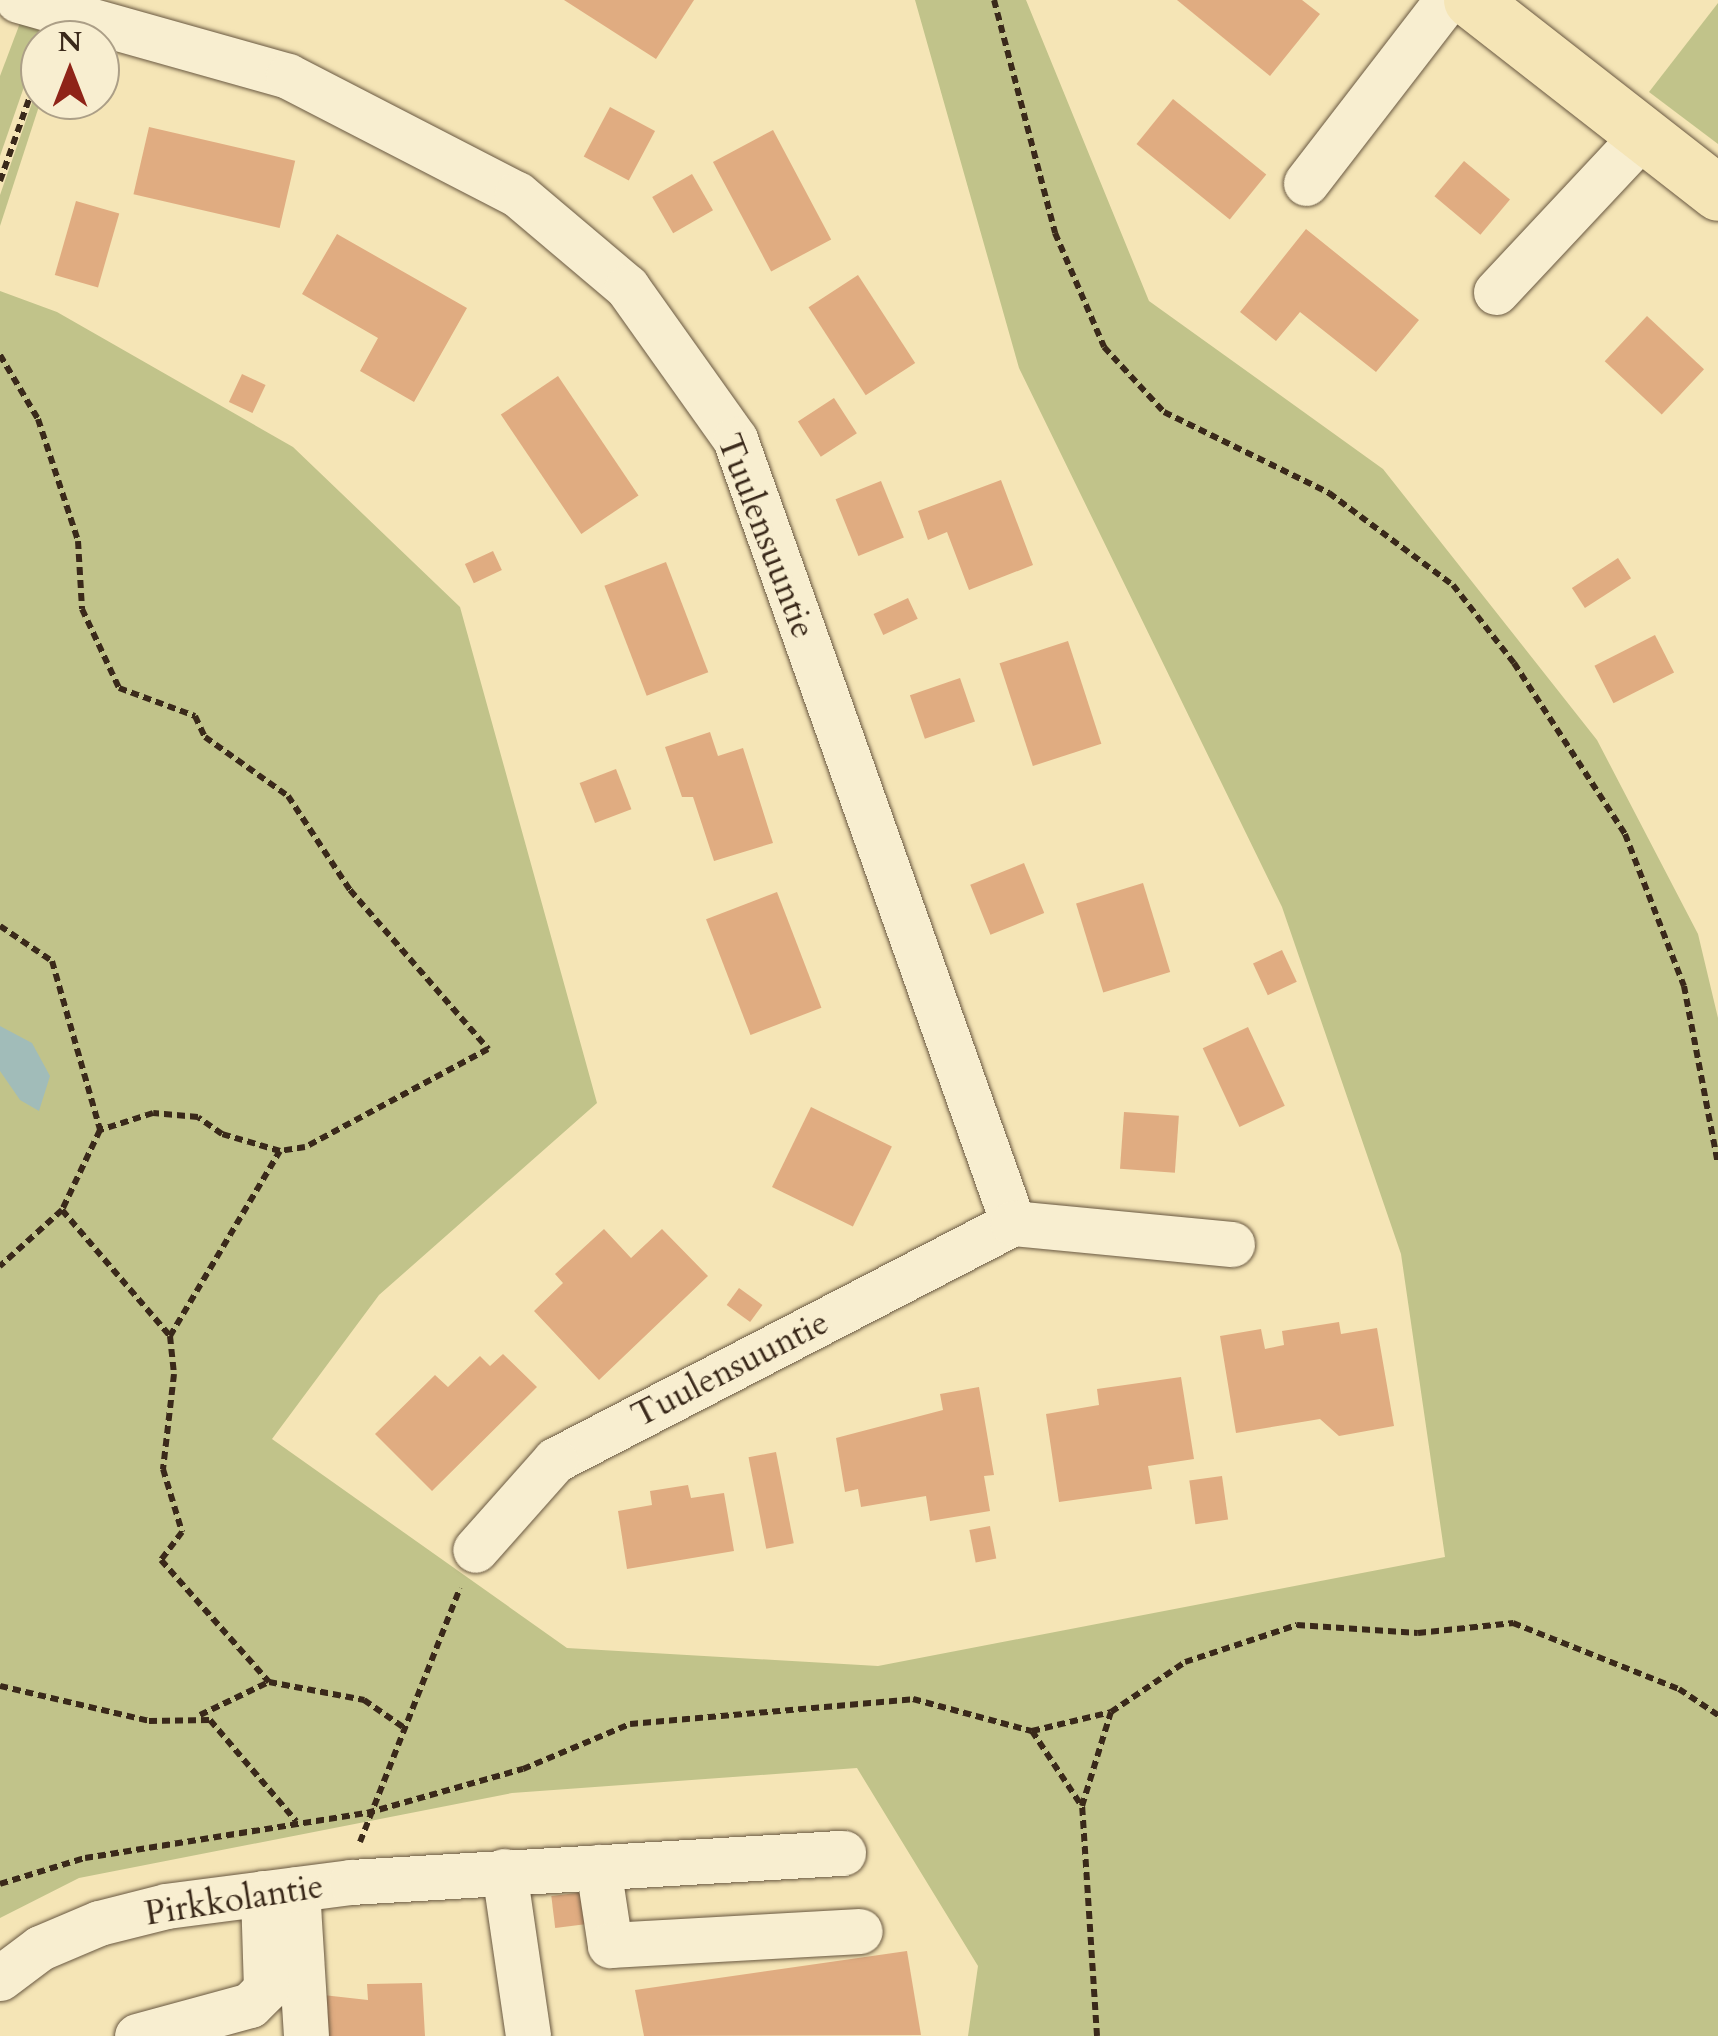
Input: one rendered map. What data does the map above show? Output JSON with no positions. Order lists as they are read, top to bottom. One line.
{"streets":{"street":["Tuulensuuntie","Pirkkolantie"]},"north":"top"}
